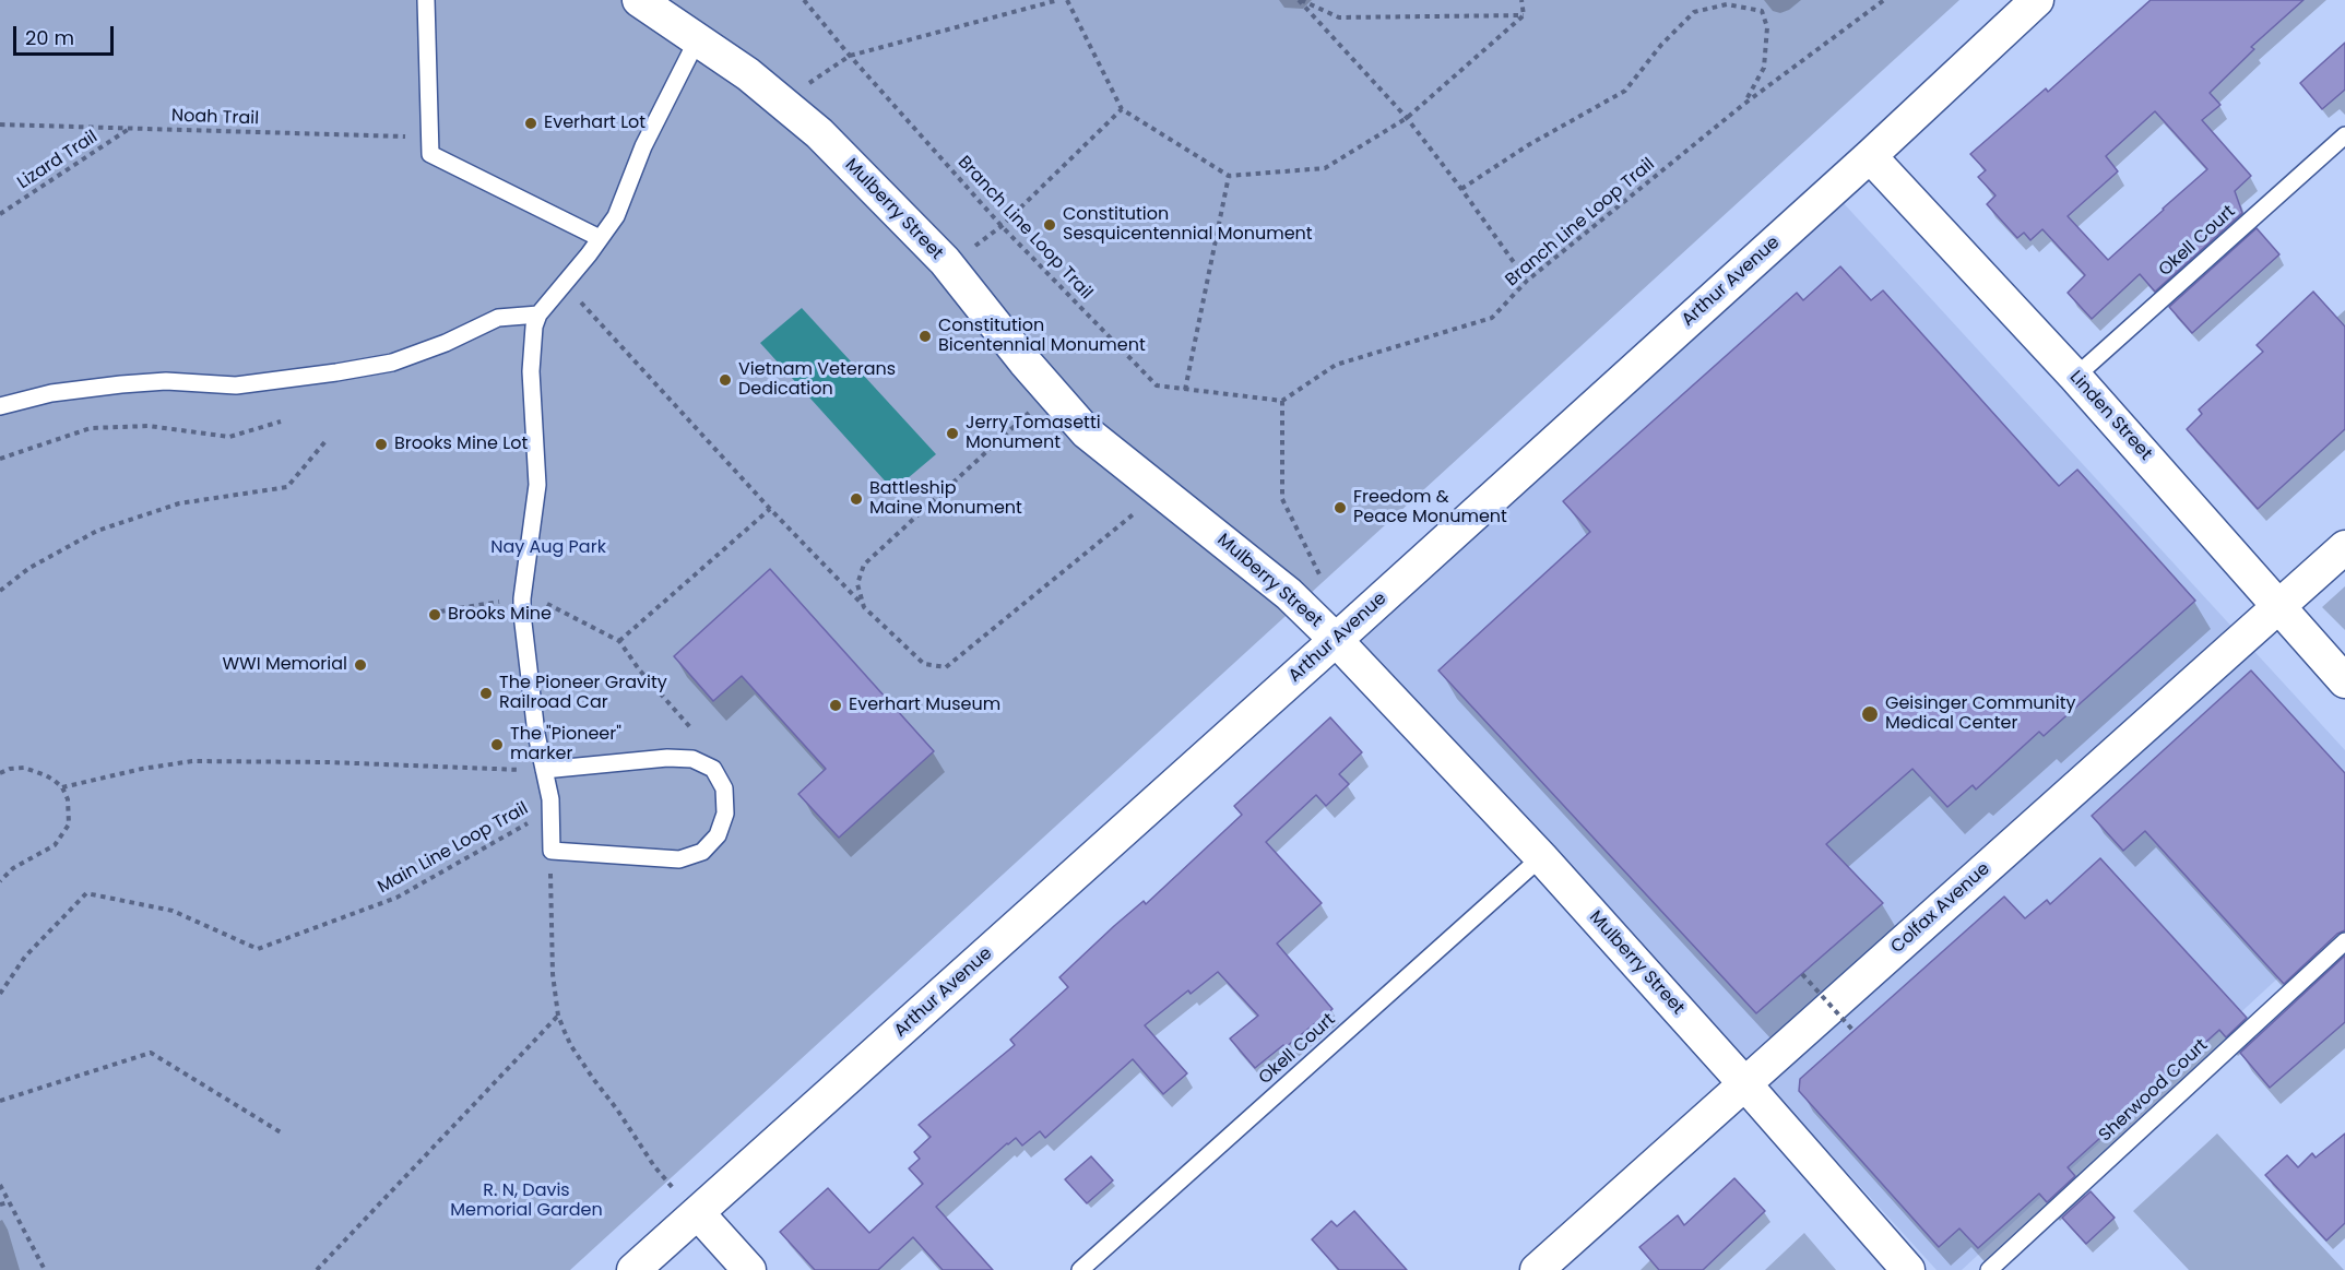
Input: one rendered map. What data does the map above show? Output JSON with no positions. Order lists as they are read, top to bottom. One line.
{"streets":{"street":["Mulberry Street","Arthur Avenue","Linden Street","Colfax Avenue"],"lane":["Okell Court","Sherwood Court"],"path":["Noah Trail","Lizard Trail","Branch Line Loop Trail","Main Line Loop Trail"]},"crossings":[["Noah Trail","Lizard Trail"],["Mulberry Street","Okell Court"],["Mulberry Street","Arthur Avenue"],["Mulberry Street","Colfax Avenue"],["Okell Court","Linden Street"],["Arthur Avenue","Linden Street"],["Linden Street","Colfax Avenue"]],"parks":["Nay Aug Park","R. N, Davis Memorial Garden"],"places":["Everhart Lot","Constitution Sesquicentennial Monument","Constitution Bicentennial Monument","Vietnam Veterans Dedication","Jerry Tomasetti Monument","Brooks Mine Lot","Battleship Maine Monument","Freedom & Peace Monument","Brooks Mine","WWI Memorial","The Pioneer Gravity Railroad Car","Everhart Museum","Geisinger Community Medical Center","The \"Pioneer\" marker"],"scale_bar":"20 m"}
